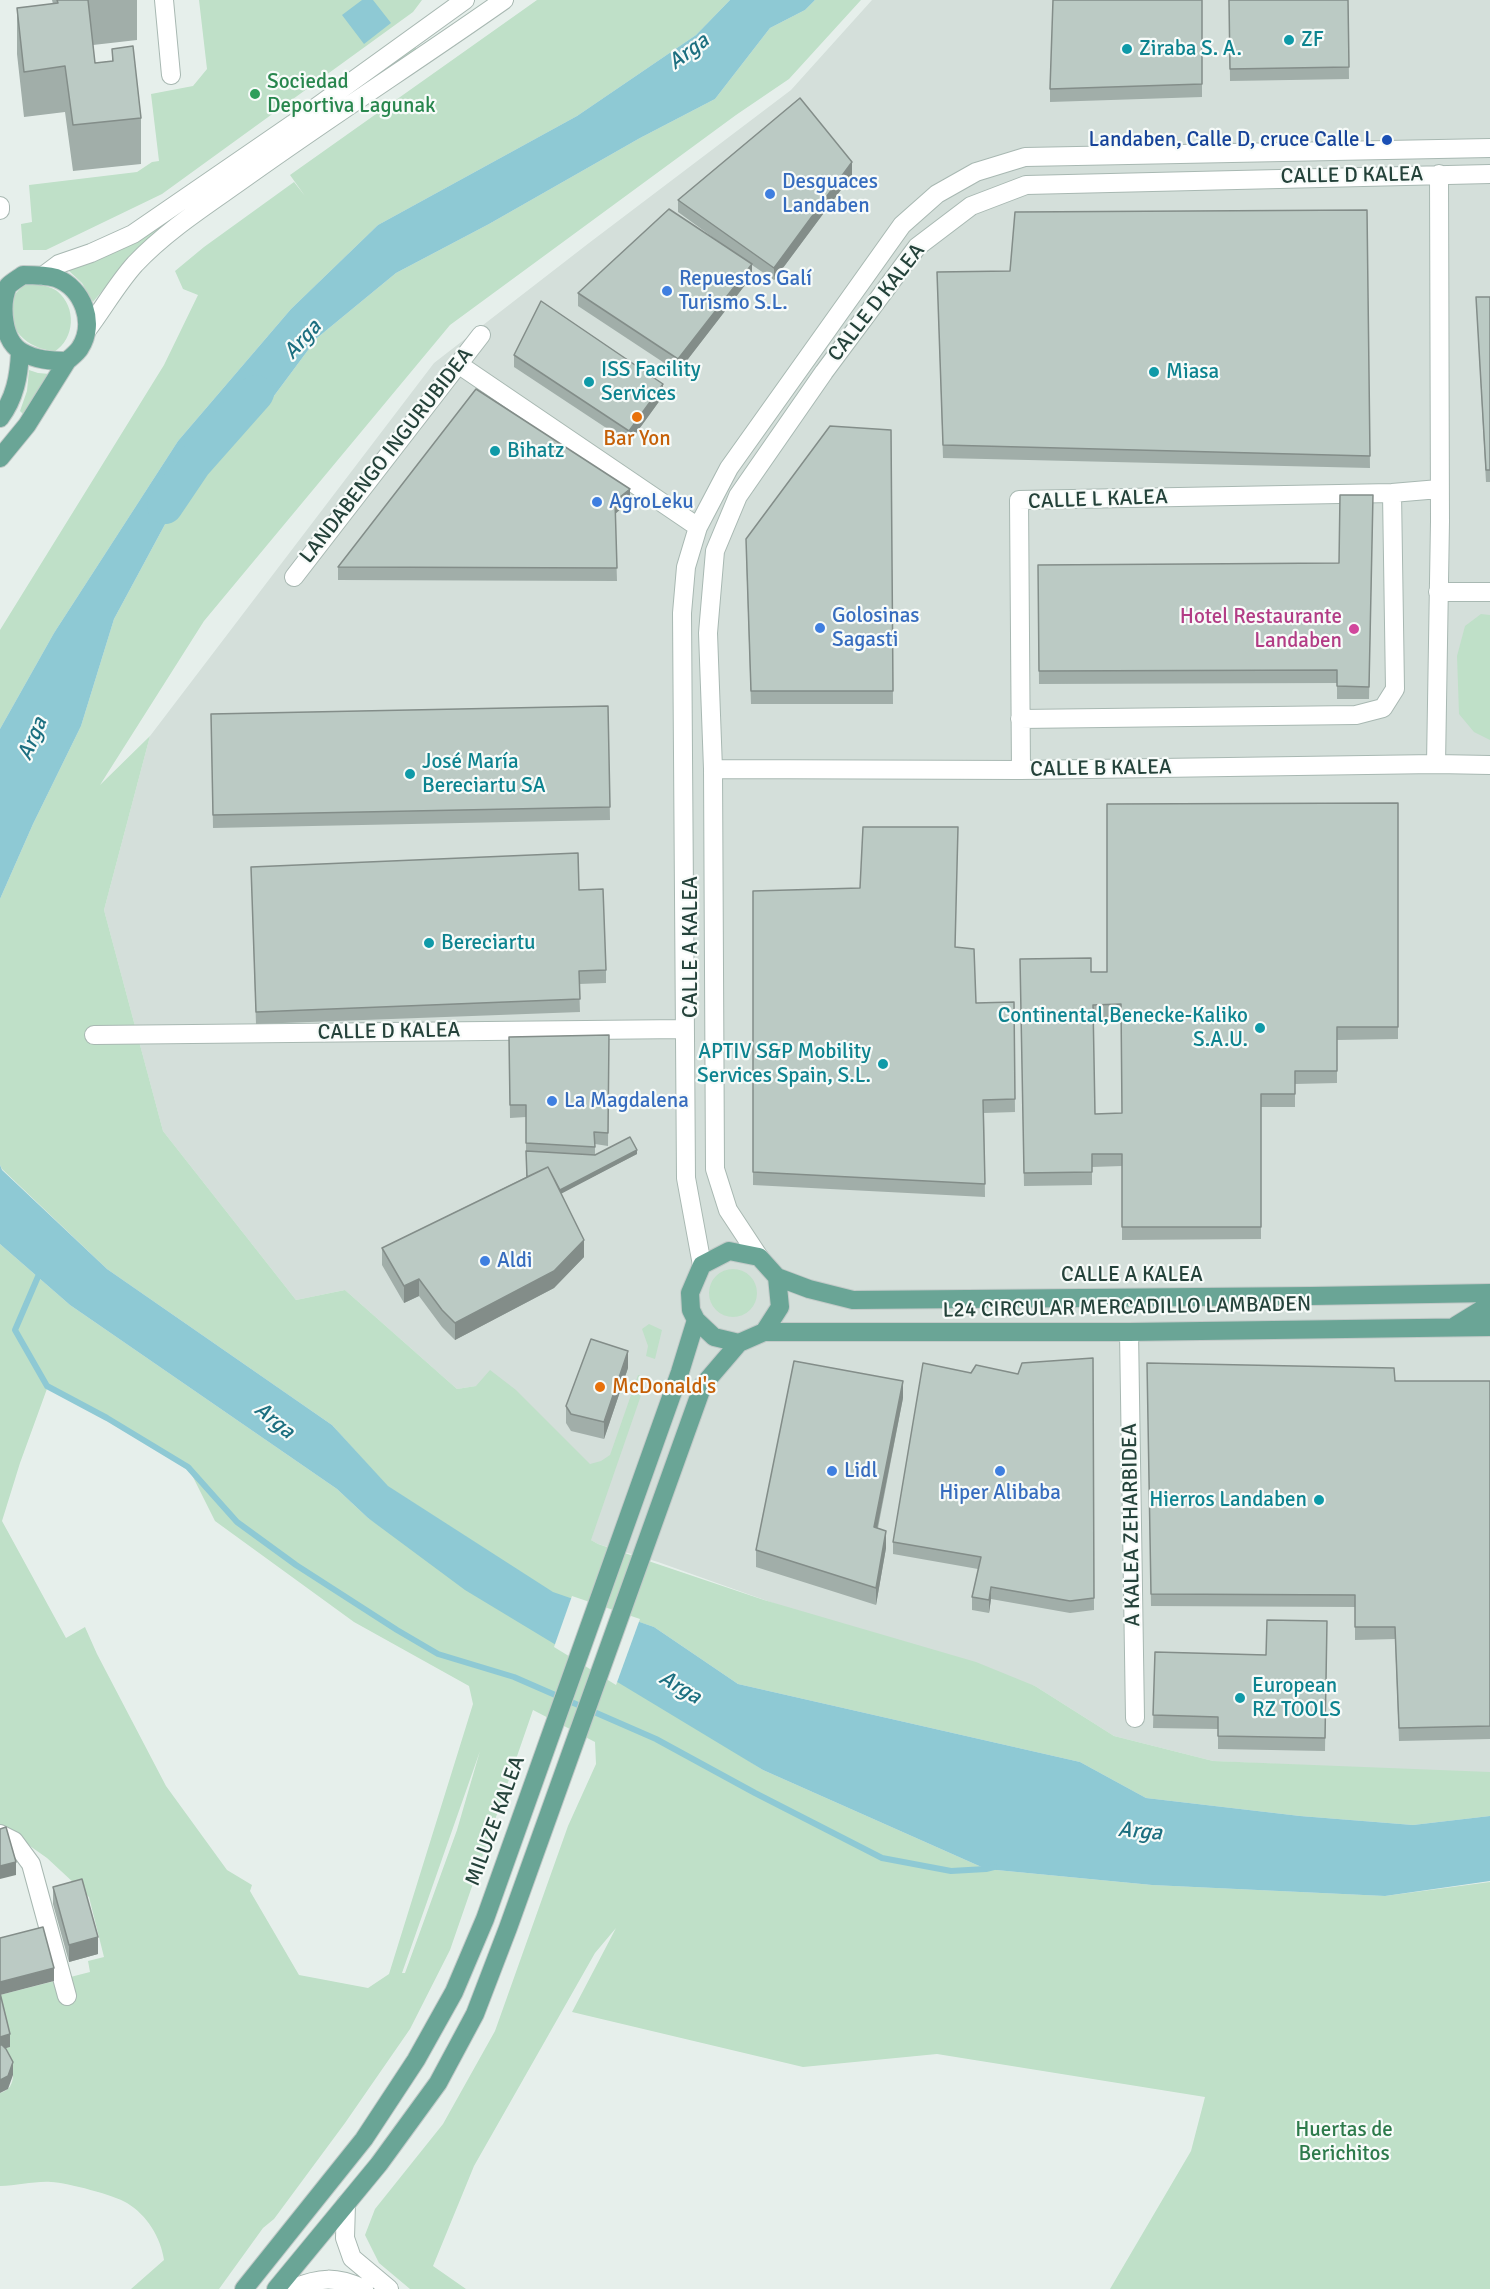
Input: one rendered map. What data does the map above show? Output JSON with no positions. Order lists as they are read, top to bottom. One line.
{"streets":{"main road":["CALLE A KALEA","L24 CIRCULAR MERCADILLO LAMBADEN","MILUZE KALEA"],"street":["CALLE D KALEA","LANDABENGO INGURUBIDEA","CALLE L KALEA","CALLE B KALEA","A KALEA ZEHARBIDEA"]},"crossings":[["CALLE D KALEA","CALLE B KALEA"],["CALLE D KALEA","CALLE A KALEA"],["CALLE L KALEA","CALLE B KALEA"],["CALLE B KALEA","CALLE A KALEA"],["CALLE A KALEA","L24 CIRCULAR MERCADILLO LAMBADEN"],["CALLE A KALEA","MILUZE KALEA"],["L24 CIRCULAR MERCADILLO LAMBADEN","A KALEA ZEHARBIDEA"],["L24 CIRCULAR MERCADILLO LAMBADEN","MILUZE KALEA"]],"water":["Arga"],"parks":["Huertas de Berichitos"],"places":["ZF","Ziraba S. A.","Sociedad Deportiva Lagunak","Landaben, Calle D, cruce Calle L","Desguaces Landaben","Repuestos Galí Turismo S.L.","Miasa","ISS Facility Services","Bar Yon","Bihatz","AgroLeku","Golosinas Sagasti","Hotel Restaurante Landaben","José María Bereciartu SA","Bereciartu","Continental,Benecke-Kaliko S.A.U.","APTIV S&P Mobility Services Spain, S.L.","La Magdalena","Aldi","McDonald's","Lidl","Hiper Alibaba","Hierros Landaben","European RZ TOOLS"]}
